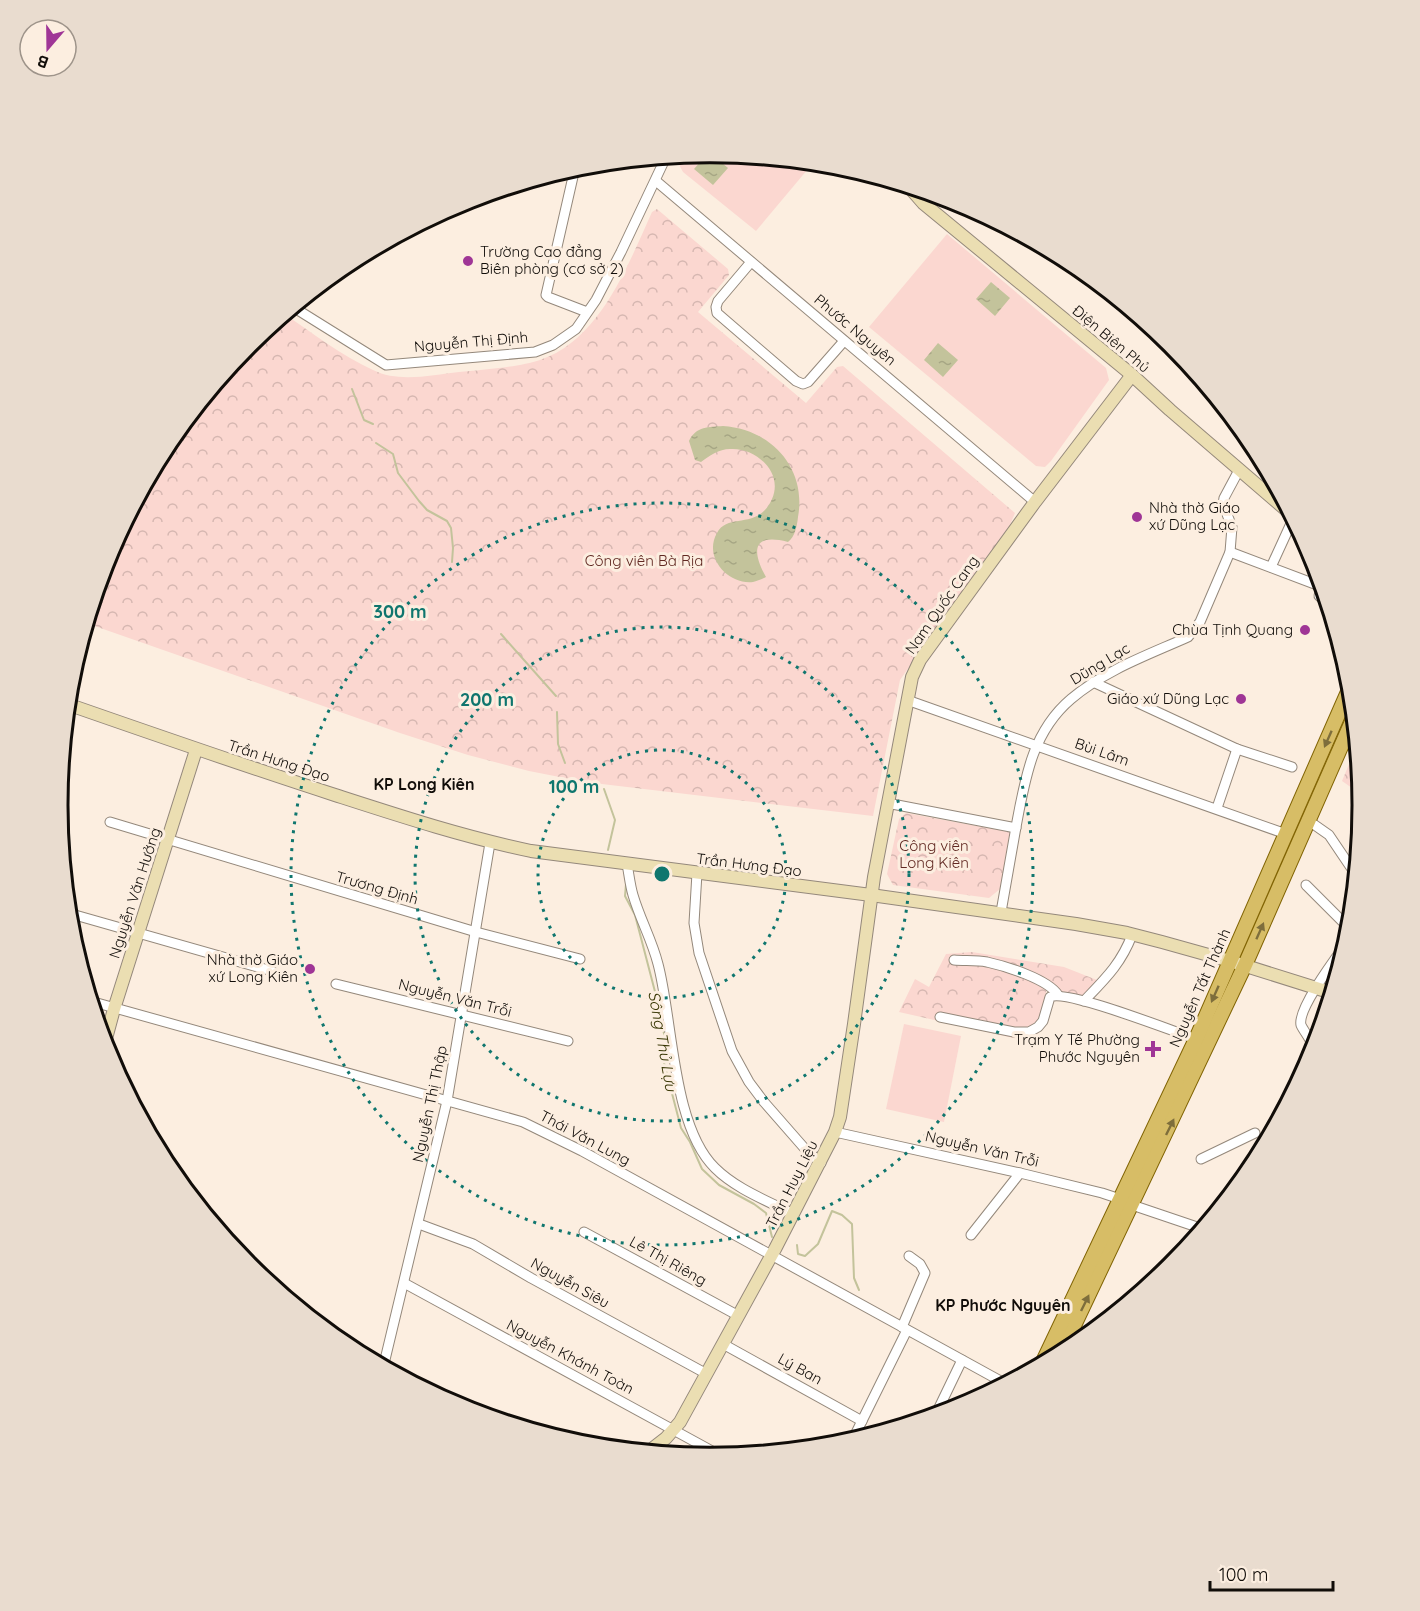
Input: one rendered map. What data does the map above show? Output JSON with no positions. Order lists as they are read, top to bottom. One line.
{"streets":{"main road":["Nguyễn Tất Thành"],"street":["Phước Nguyên","Điện Biên Phủ","Nguyễn Thị Định","Nam Quốc Cang","Dũng Lạc","Bùi Lâm","Trần Hưng Đạo","Trương Định","Nguyễn Văn Hưởng","Nguyễn Văn Trỗi","Nguyễn Thị Thập","Thái Văn Lung","Trần Huy Liệu","Lê Thị Riêng","Nguyễn Siêu","Nguyễn Khánh Toàn","Lý Ban"]},"crossings":[["Phước Nguyên","Nguyễn Thị Định"],["Phước Nguyên","Nam Quốc Cang"],["Điện Biên Phủ","Nam Quốc Cang"],["Điện Biên Phủ","Dũng Lạc"],["Nam Quốc Cang","Bùi Lâm"],["Nam Quốc Cang","Trần Hưng Đạo"],["Nam Quốc Cang","Trần Huy Liệu"],["Dũng Lạc","Bùi Lâm"],["Dũng Lạc","Trần Hưng Đạo"],["Bùi Lâm","Nguyễn Tất Thành"],["Trần Hưng Đạo","Nguyễn Văn Hưởng"],["Trần Hưng Đạo","Nguyễn Tất Thành"],["Trần Hưng Đạo","Nguyễn Thị Thập"],["Trần Hưng Đạo","Trần Huy Liệu"],["Trương Định","Nguyễn Văn Hưởng"],["Trương Định","Nguyễn Thị Thập"],["Nguyễn Văn Hưởng","Thái Văn Lung"],["Nguyễn Tất Thành","Nguyễn Văn Trỗi"],["Nguyễn Văn Trỗi","Nguyễn Thị Thập"],["Nguyễn Văn Trỗi","Trần Huy Liệu"],["Nguyễn Thị Thập","Thái Văn Lung"],["Nguyễn Thị Thập","Nguyễn Siêu"],["Nguyễn Thị Thập","Nguyễn Khánh Toàn"],["Thái Văn Lung","Trần Huy Liệu"],["Trần Huy Liệu","Lê Thị Riêng"],["Trần Huy Liệu","Nguyễn Siêu"],["Trần Huy Liệu","Nguyễn Khánh Toàn"],["Trần Huy Liệu","Lý Ban"]],"districts":["KP Long Kiên","KP Phước Nguyên"],"water":["Sông Thủ Lựu"],"parks":["Công viên Bà Rịa","Công viên Long Kiên"],"places":{"other":["Trường Cao đẳng Biên phòng (cơ sở 2)","Nhà thờ Giáo xứ Dũng Lạc","Chùa Tịnh Quang","Giáo xứ Dũng Lạc","Nhà thờ Giáo xứ Long Kiên"],"health":["Trạm Y Tế Phường Phước Nguyên"]},"scale_bar":"100 m","north":"bottom","rings":["300 m","200 m","100 m"]}
